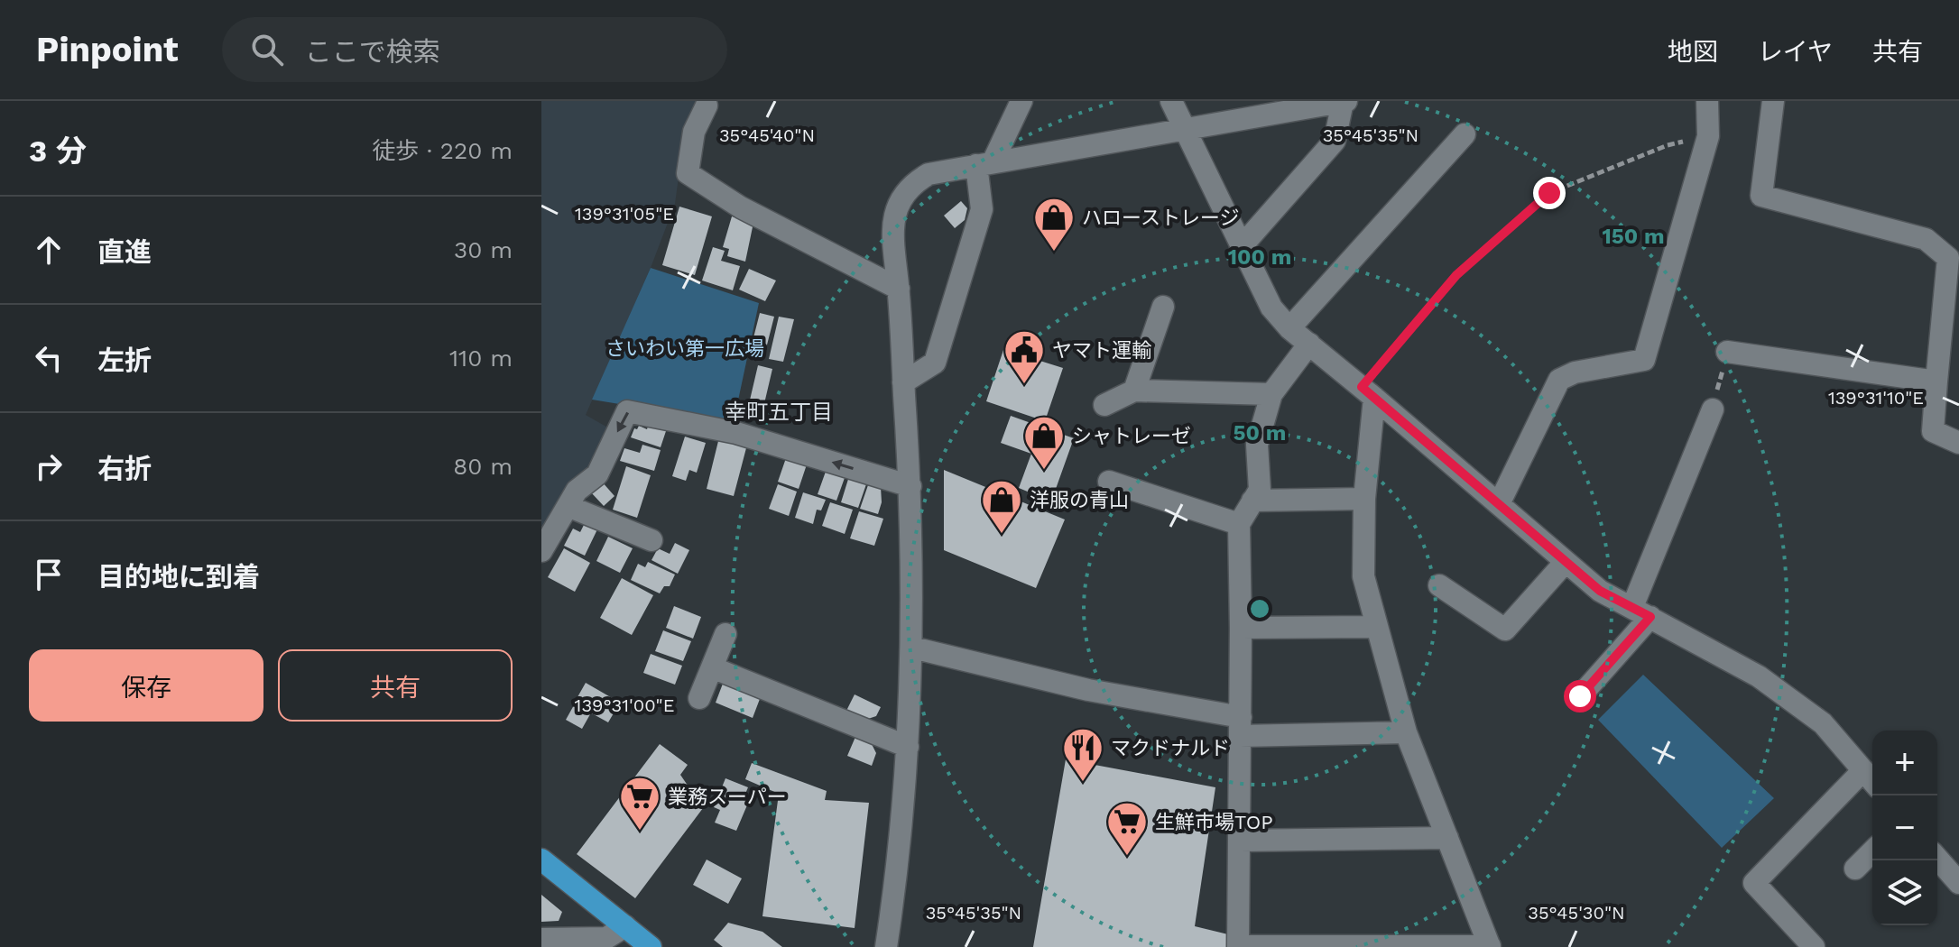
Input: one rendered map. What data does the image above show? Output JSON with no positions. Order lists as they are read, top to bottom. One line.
{"districts":["幸町五丁目"],"parks":["さいわい第一広場"],"places":{"shop":["ハローストレージ","シャトレーゼ","洋服の青山"],"public building":["ヤマト運輸"],"restaurant":["マクドナルド"],"supermarket":["業務スーパー","生鮮市場TOP"]},"page":{"header":"Pinpoint","search":"ここで検索","nav":["地図","レイヤ","共有"],"heading":["3 分","徒歩 · 220 m"],"list":[["直進","30 m"],["左折","110 m"],["右折","80 m"],"目的地に到着"],"buttons":["保存","共有"],"map_buttons":["+","−"]},"coordinates":["35°45'40\"N","35°45'35\"N","139°31'05\"E","139°31'10\"E","139°31'00\"E","35°45'30\"N"],"rings":["150 m","100 m","50 m"]}
